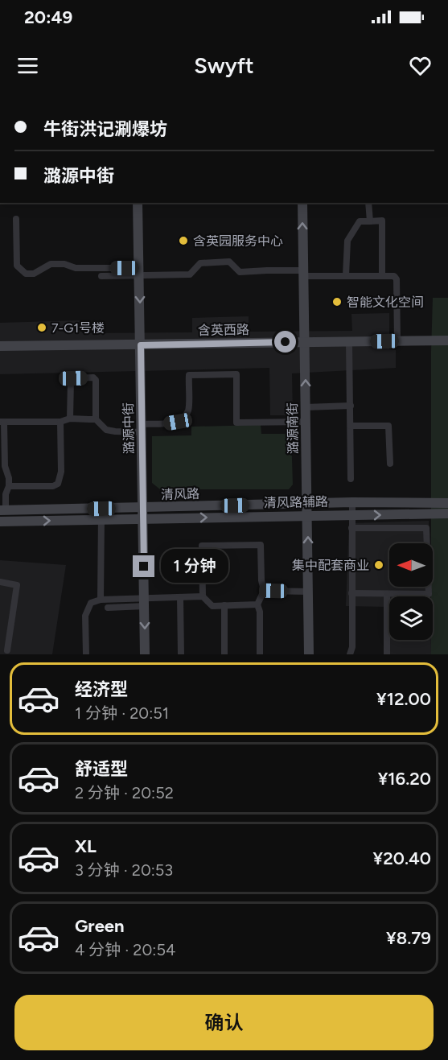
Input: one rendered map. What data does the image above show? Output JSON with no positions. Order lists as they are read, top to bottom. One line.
{"streets":{"street":["含英西路","潞源中街","潞源南街","清风路","清风路辅路"]},"crossings":[["含英西路","潞源中街"],["含英西路","潞源南街"],["潞源中街","清风路"],["潞源中街","清风路辅路"],["潞源南街","清风路"],["潞源南街","清风路辅路"]],"places":["含英园服务中心","智能文化空间","7-G1号楼","集中配套商业"],"north":"left","page":{"status":"20:49","header":"Swyft","banner":["牛街洪记涮爆坊","潞源中街"],"bubble":"1 分钟","list":[{"name":"经济型","note":"1 分钟 · 20:51","value":"¥12.00"},{"name":"舒适型","note":"2 分钟 · 20:52","value":"¥16.20"},{"name":"XL","note":"3 分钟 · 20:53","value":"¥20.40"},{"name":"Green","note":"4 分钟 · 20:54","value":"¥8.79"}],"buttons":"确认"}}
